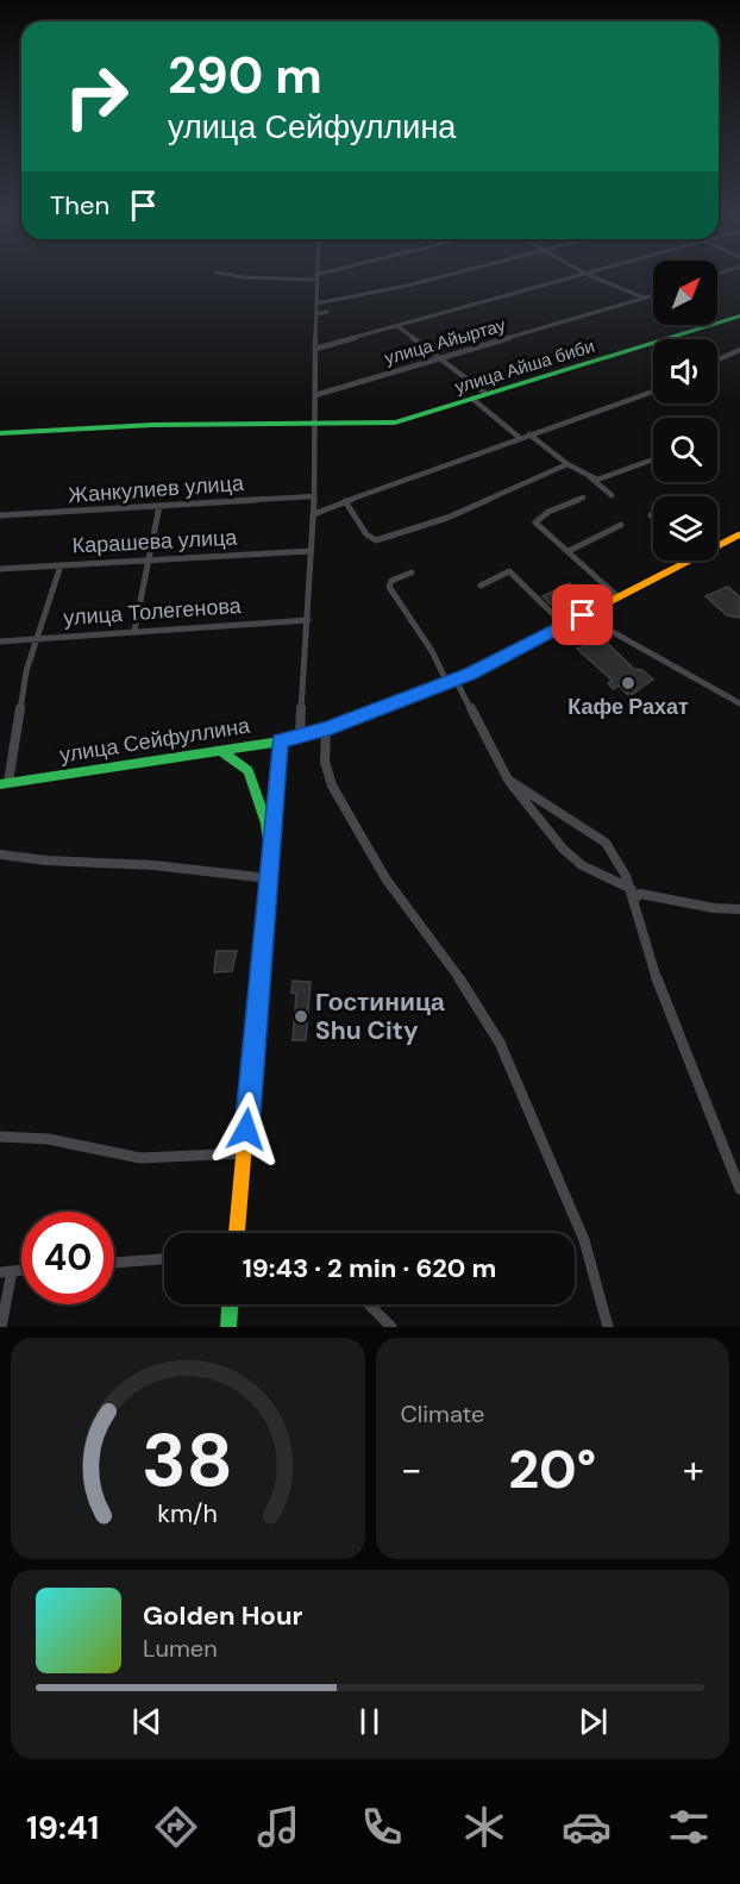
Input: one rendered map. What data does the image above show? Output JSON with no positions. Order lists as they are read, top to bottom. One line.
{"streets":{"street":["улица Айыртау","улица Айша биби","Жанкулиев улица","Карашева улица","улица Толегенова","улица Сейфуллина"]},"places":["Кафе Рахат","Гостиница Shu City"],"north":"top right","page":{"turn":["290 m","улица Сейфуллина"],"then":"Then","limit":"40","trip":"19:43 · 2 min · 620 m","tile":"Climate","heat":["−","20°","+"],"song":["Golden Hour","Lumen"],"tabs":"19:41","gauge":["38","km/h"]}}
